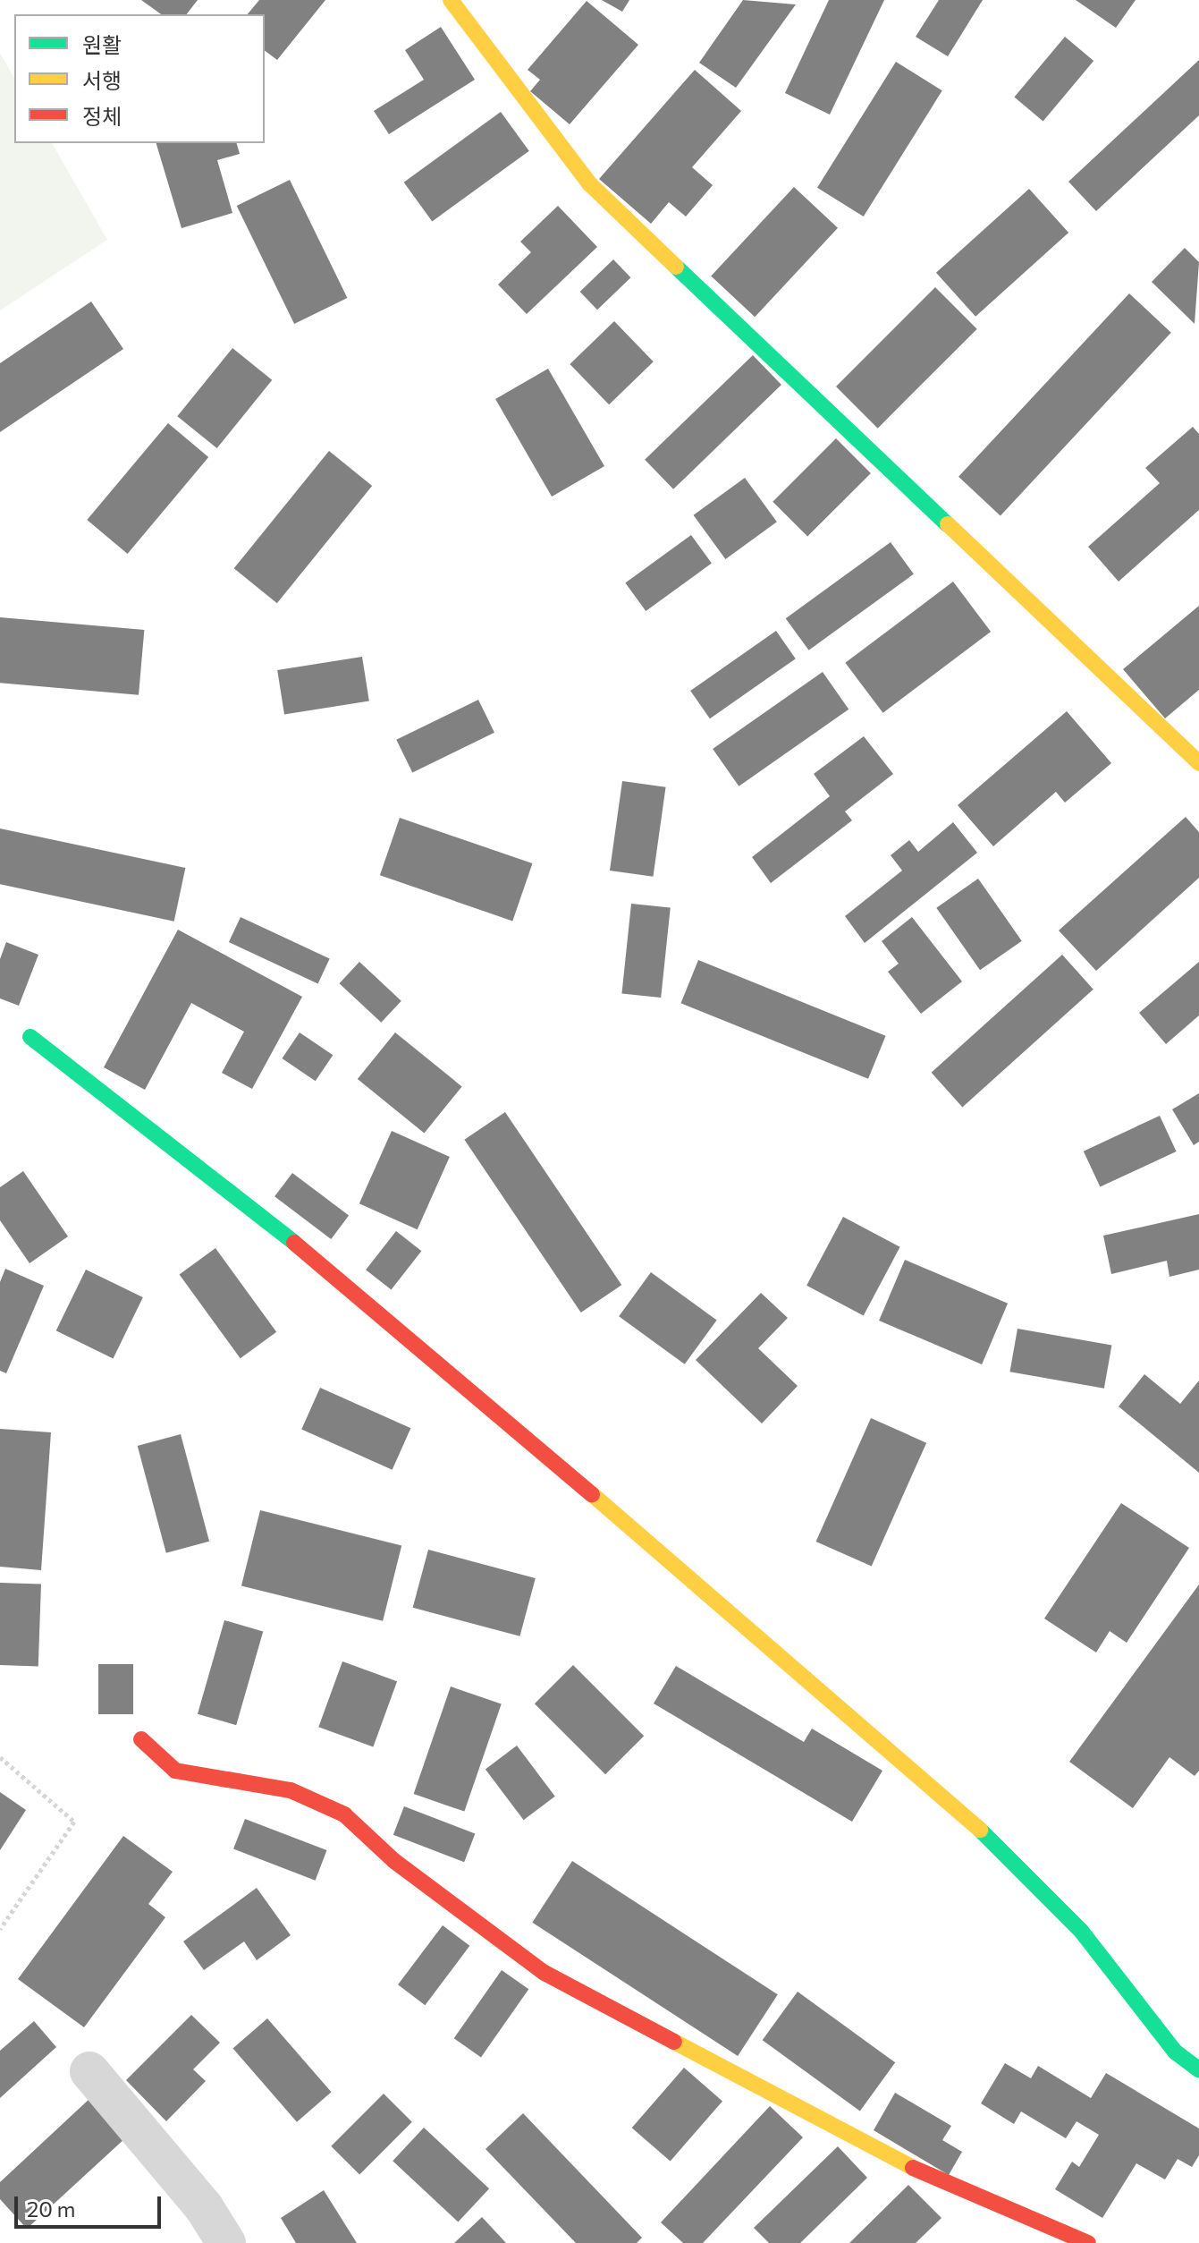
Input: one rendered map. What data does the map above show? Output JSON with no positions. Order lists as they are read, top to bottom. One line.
{"legend":["원활","서행","정체"],"scale_bar":"20 m"}
